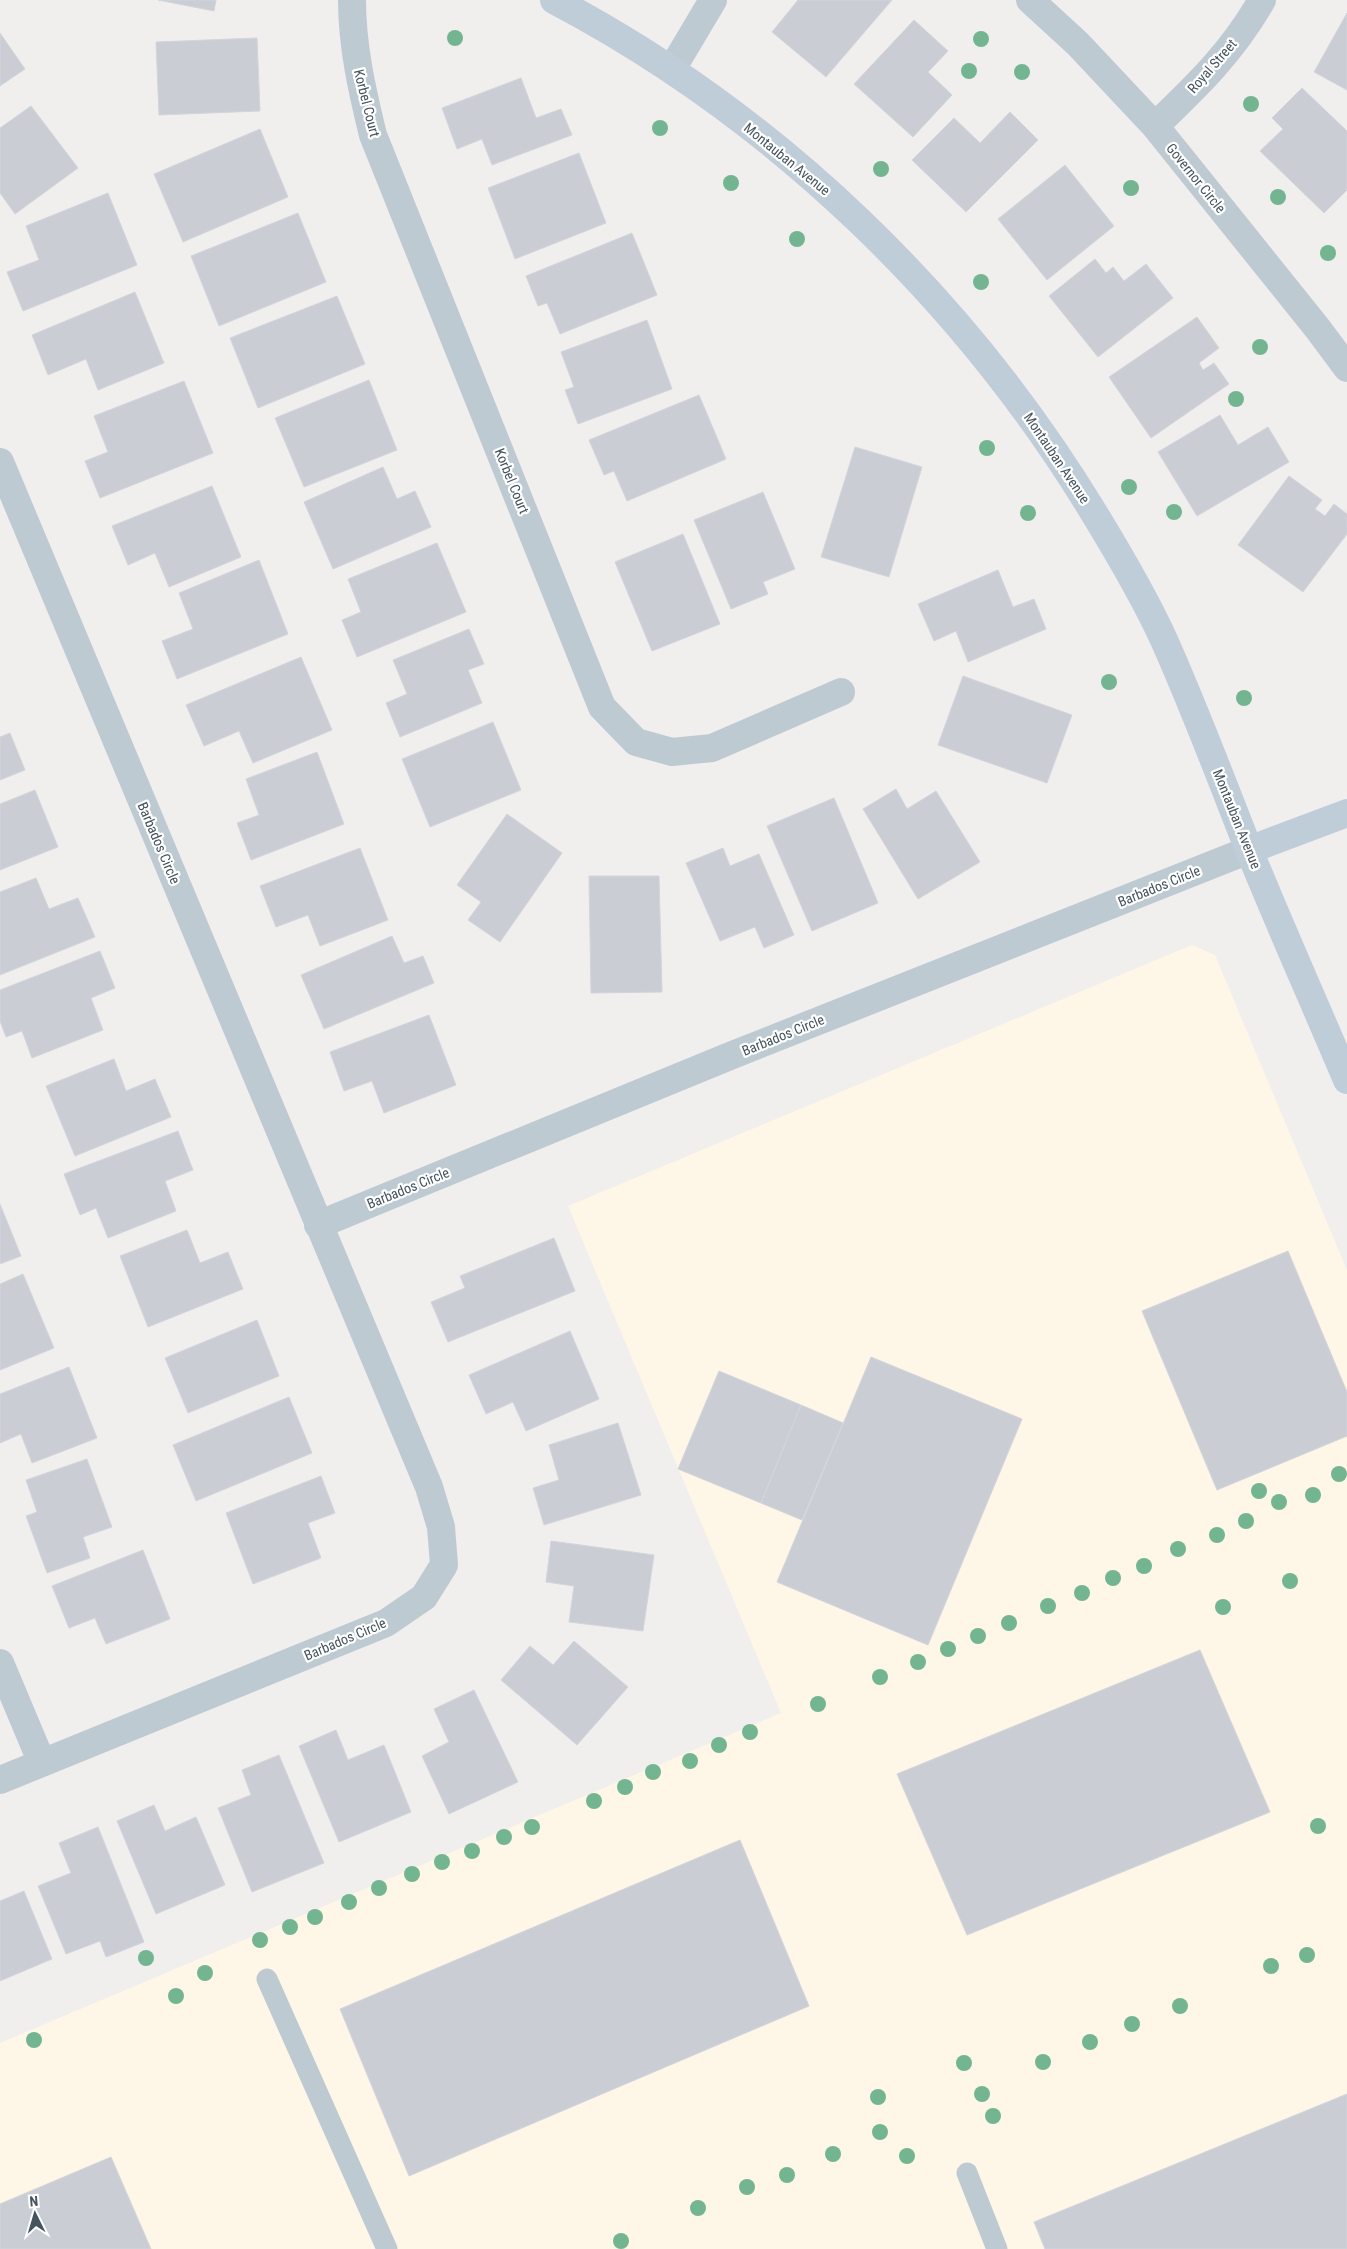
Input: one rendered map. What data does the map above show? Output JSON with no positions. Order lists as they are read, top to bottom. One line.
{"streets":{"street":["Royal Street","Korbel Court","Montauban Avenue","Governor Circle","Barbados Circle"]},"crossings":[["Royal Street","Governor Circle"],["Montauban Avenue","Barbados Circle"]],"north":"top"}
